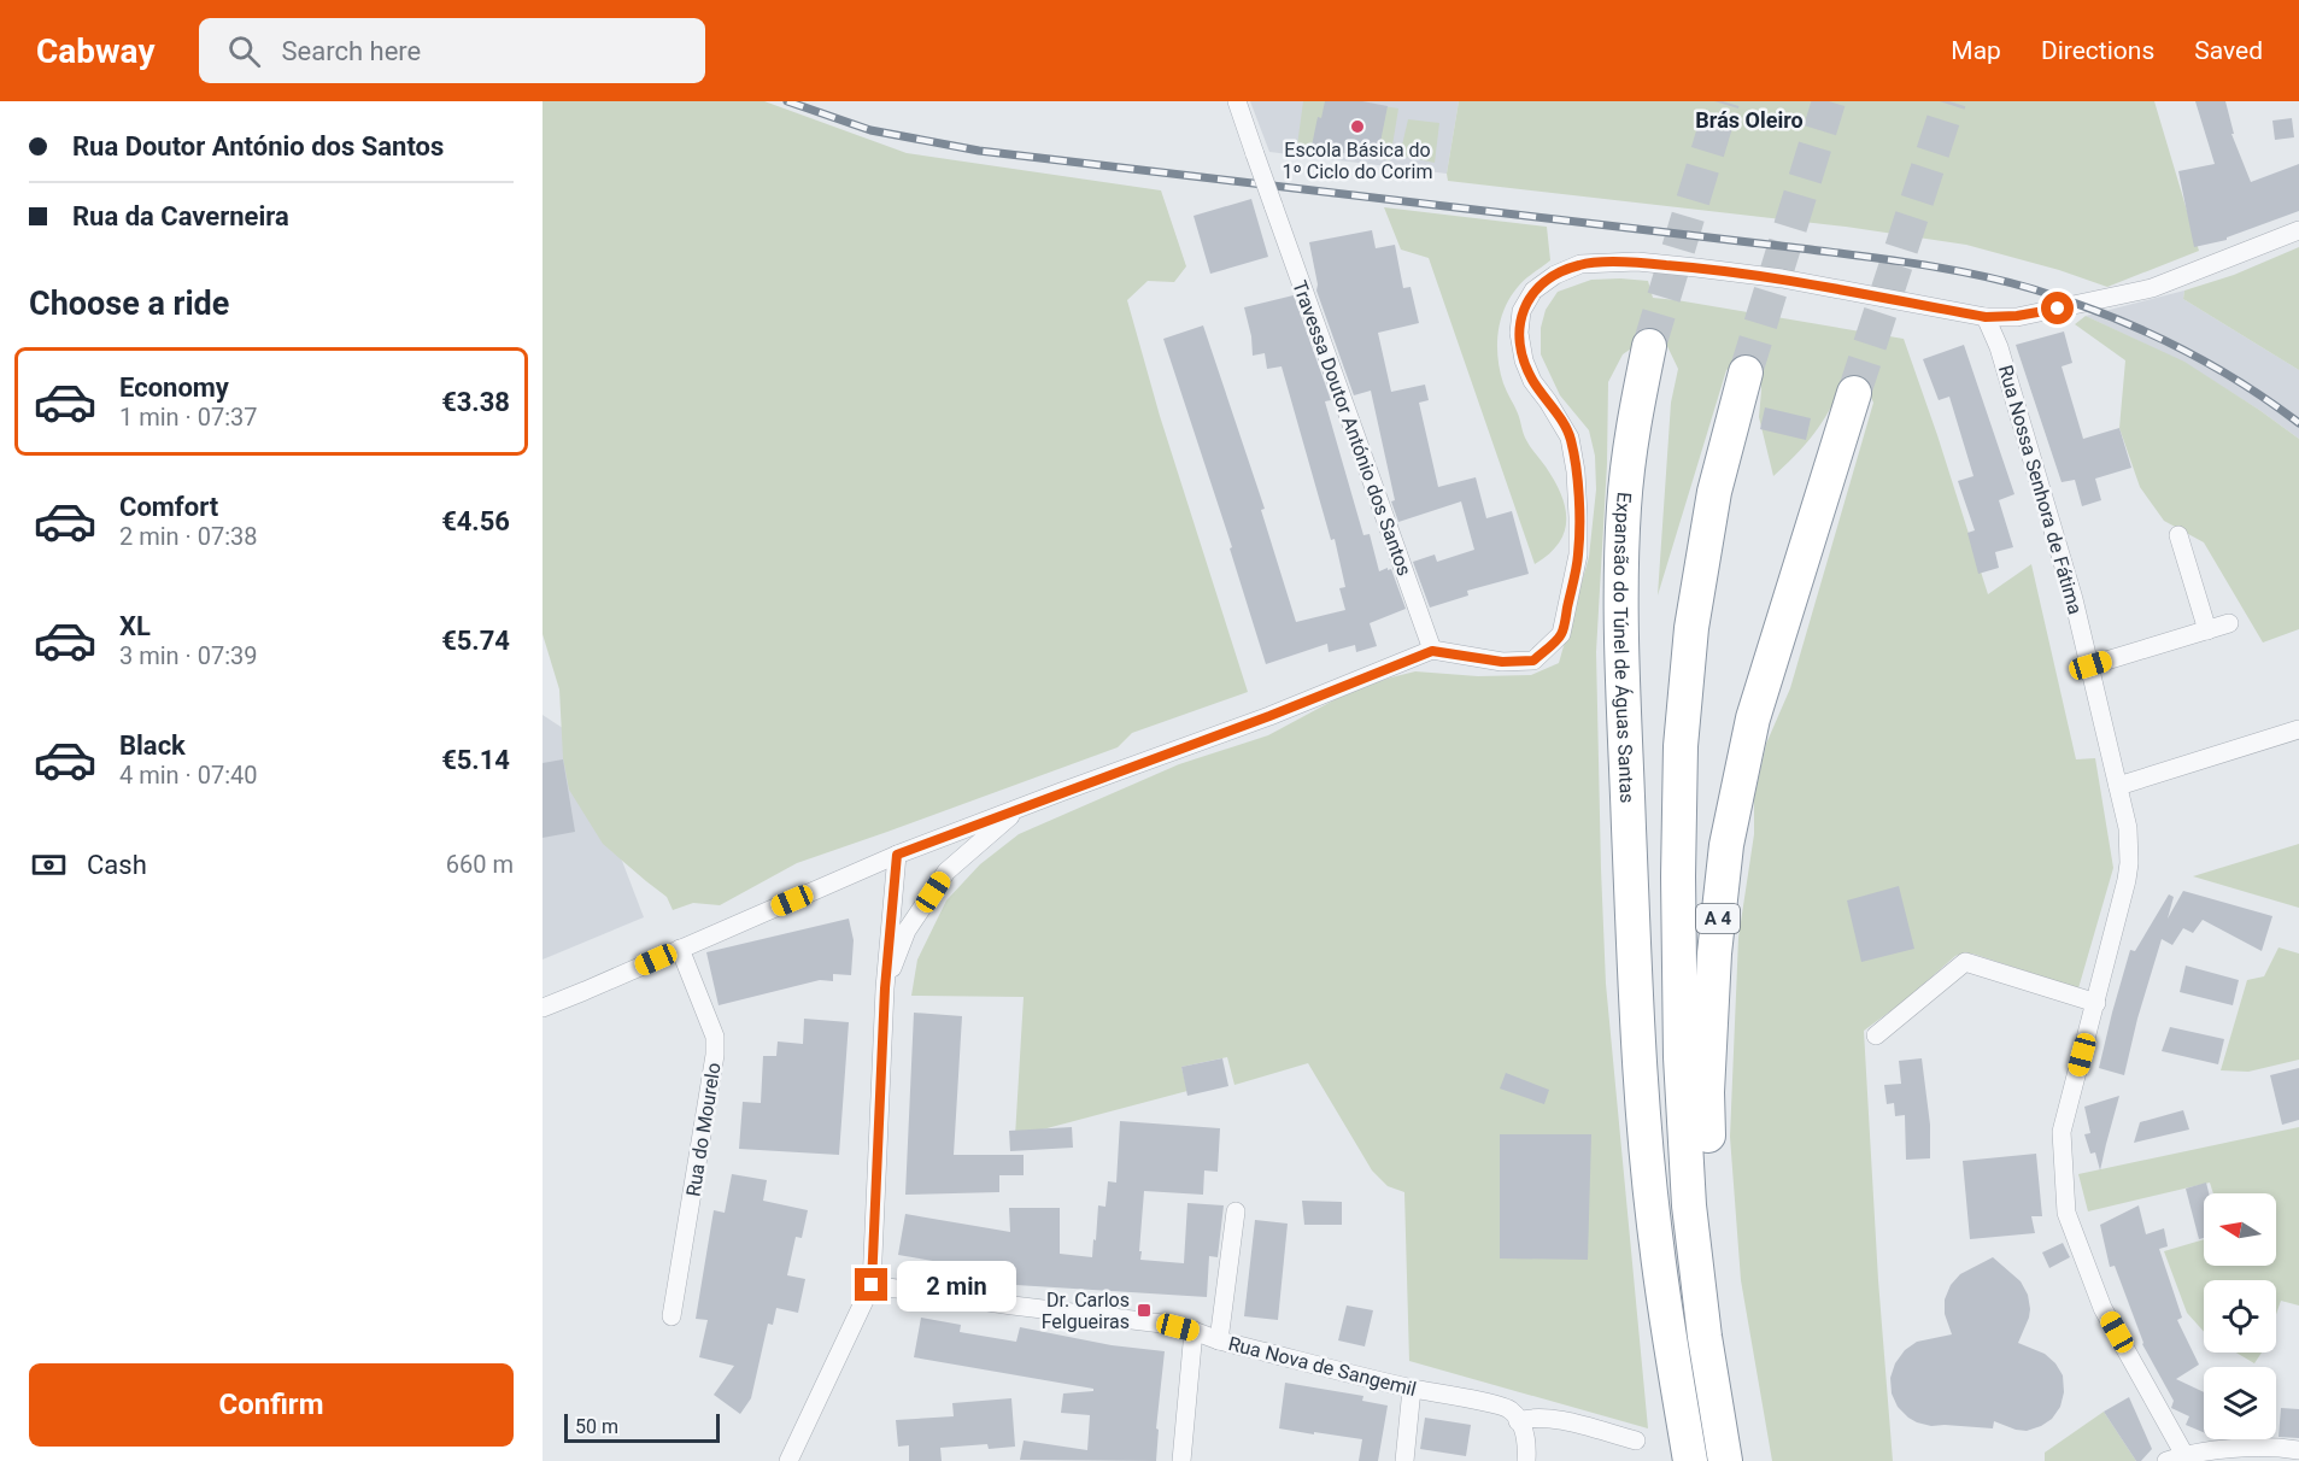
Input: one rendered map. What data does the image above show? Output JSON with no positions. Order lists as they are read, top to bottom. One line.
{"streets":{"highway":["Expansão do Túnel de Águas Santas","A 4"],"street":["Travessa Doutor António dos Santos","Rua Nossa Senhora de Fátima","Rua do Mourelo","Rua Nova de Sangemil"]},"districts":["Brás Oleiro"],"places":{"other":["Escola Básica do 1º Ciclo do Corim"],"transit":["Dr. Carlos Felgueiras"]},"scale_bar":"50 m","north":"left","page":{"header":"Cabway","search":"Search here","nav":["Map","Directions","Saved"],"banner":["Rua Doutor António dos Santos","Rua da Caverneira"],"heading":"Choose a ride","list":[{"name":"Economy","note":"1 min · 07:37","value":"€3.38"},{"name":"Comfort","note":"2 min · 07:38","value":"€4.56"},{"name":"XL","note":"3 min · 07:39","value":"€5.74"},{"name":"Black","note":"4 min · 07:40","value":"€5.14"}],"pay":["Cash","660 m"],"bubble":"2 min","buttons":"Confirm","scale":"50 m"}}
